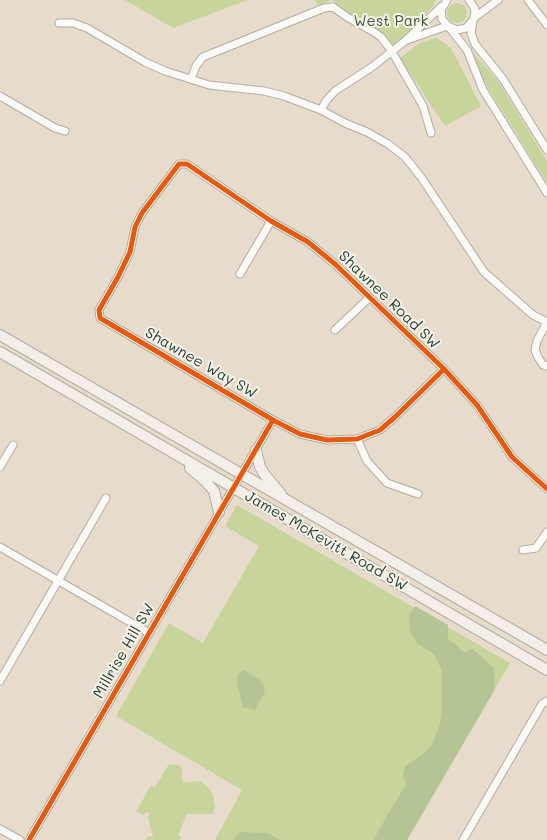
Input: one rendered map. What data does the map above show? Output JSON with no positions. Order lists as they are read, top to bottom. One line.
{"streets":{"main road":["James McKevitt Road SW"],"street":["Shawnee Road SW","Shawnee Way SW","Millrise Hill SW"]},"crossings":[["Shawnee Road SW","Shawnee Way SW"],["Shawnee Way SW","Millrise Hill SW"],["James McKevitt Road SW","Millrise Hill SW"]],"parks":["West Park"]}
